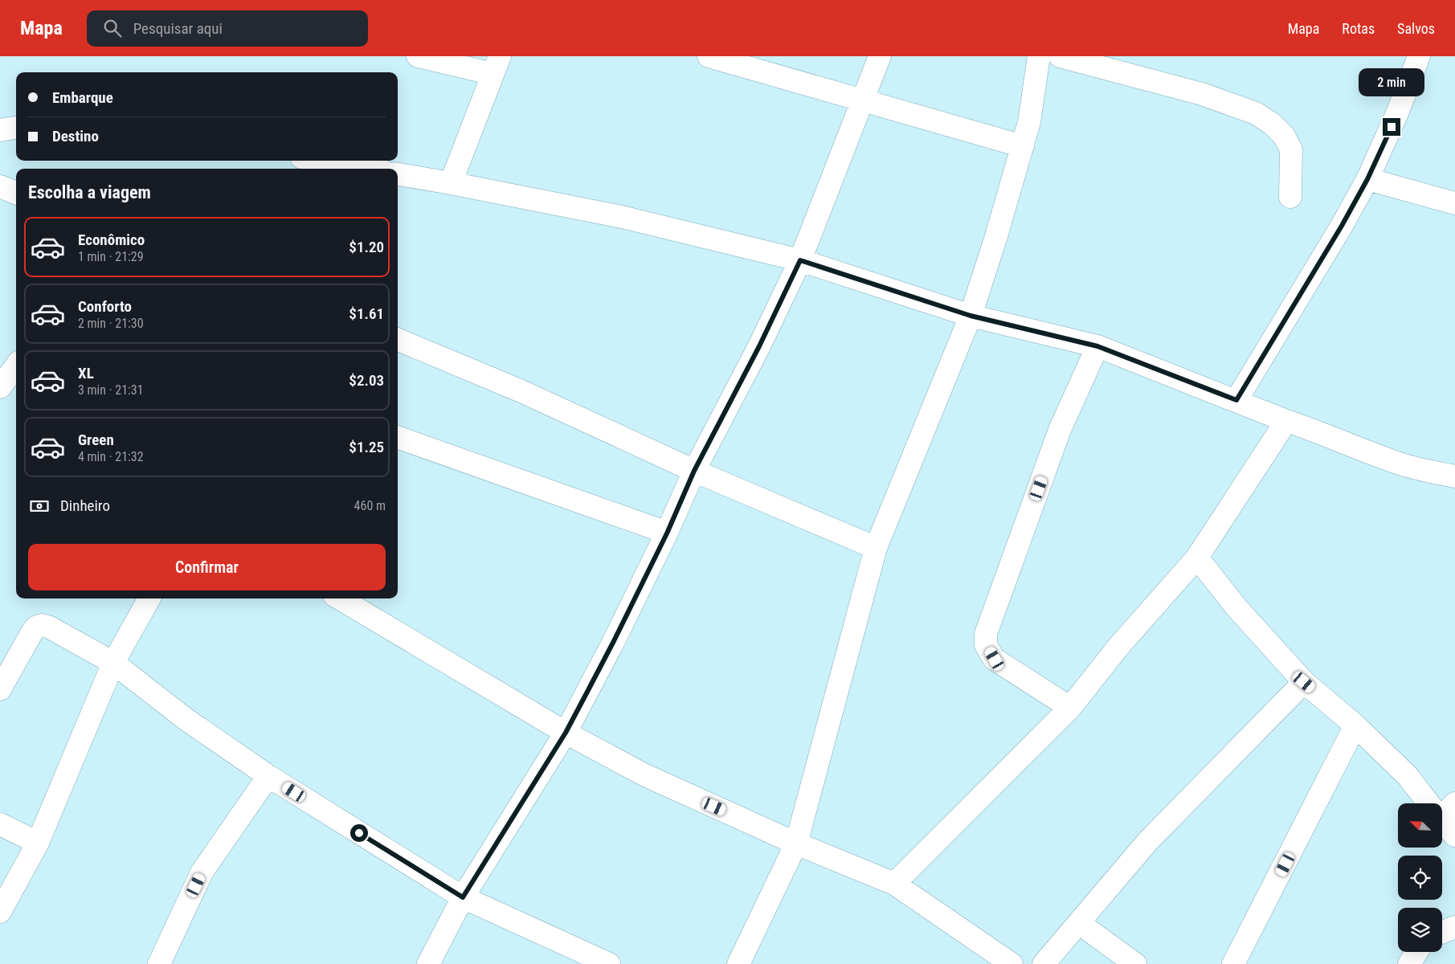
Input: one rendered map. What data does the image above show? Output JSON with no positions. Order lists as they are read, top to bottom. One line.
{"north":"top left","page":{"header":"Mapa","search":"Pesquisar aqui","nav":["Mapa","Rotas","Salvos"],"bubble":"2 min","banner":["Embarque","Destino"],"heading":"Escolha a viagem","list":[{"name":"Econômico","note":"1 min · 21:29","value":"$1.20"},{"name":"Conforto","note":"2 min · 21:30","value":"$1.61"},{"name":"XL","note":"3 min · 21:31","value":"$2.03"},{"name":"Green","note":"4 min · 21:32","value":"$1.25"}],"pay":["Dinheiro","460 m"],"buttons":"Confirmar"}}
